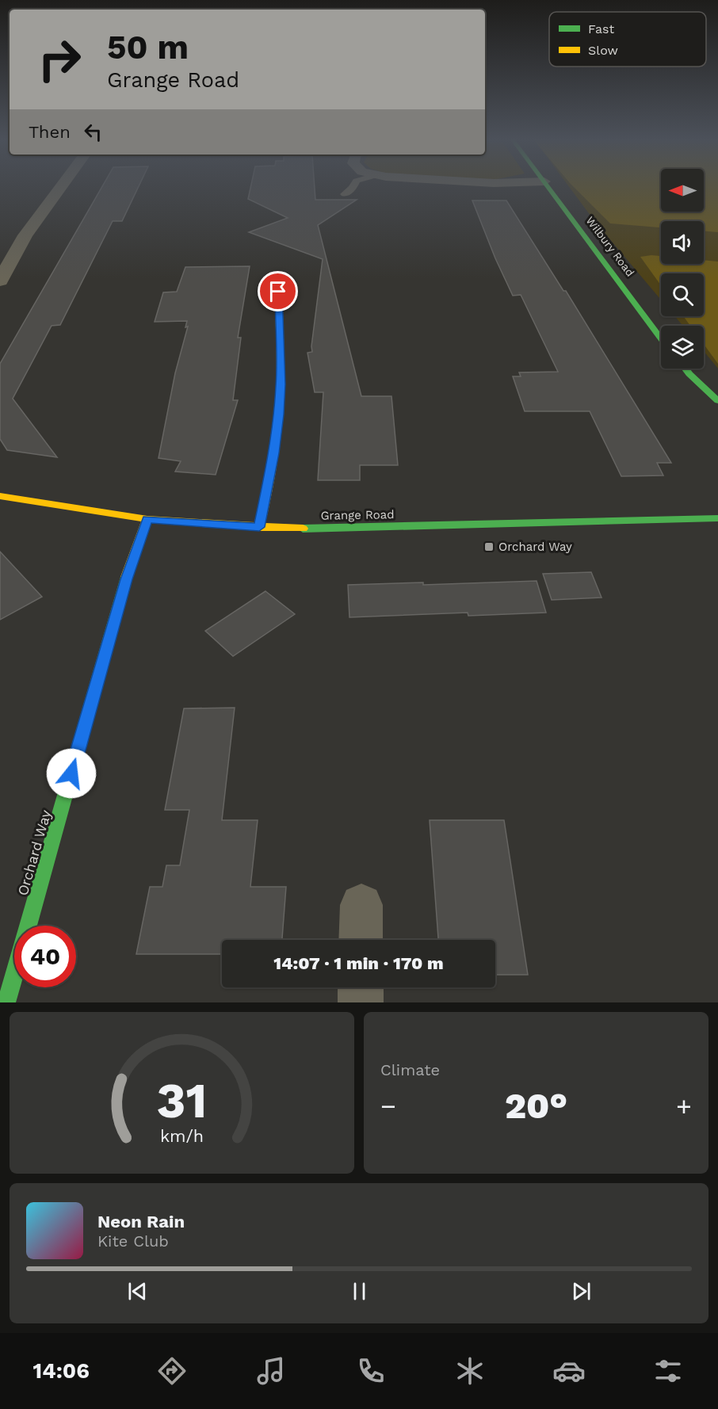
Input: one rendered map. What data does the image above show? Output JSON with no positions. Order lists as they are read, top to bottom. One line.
{"streets":{"street":["Wilbury Road","Grange Road","Orchard Way"]},"crossings":[["Grange Road","Orchard Way"]],"places":{"transit":["Orchard Way"]},"legend":["Fast","Slow"],"north":"left","page":{"turn":["50 m","Grange Road"],"then":"Then","limit":"40","trip":"14:07 · 1 min · 170 m","tile":"Climate","heat":["−","20°","+"],"song":["Neon Rain","Kite Club"],"tabs":"14:06","gauge":["31","km/h"]}}
